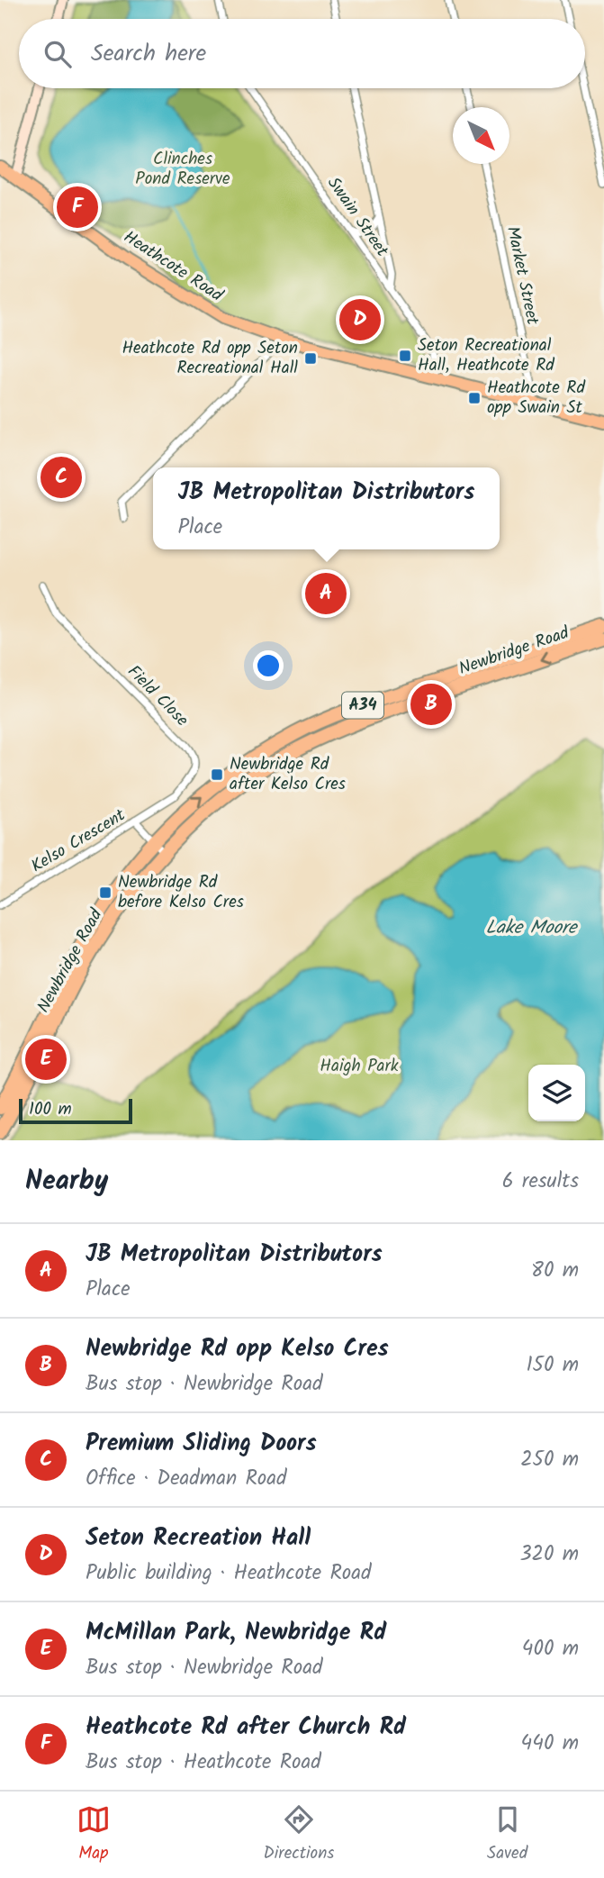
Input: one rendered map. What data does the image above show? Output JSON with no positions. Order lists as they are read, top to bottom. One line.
{"streets":{"highway":["Newbridge Road","A34"],"main road":["Heathcote Road"],"street":["Swain Street","Market Street","Field Close","Kelso Crescent"]},"crossings":[["Swain Street","Heathcote Road"],["Heathcote Road","Market Street"],["Newbridge Road","Kelso Crescent"],["Field Close","Kelso Crescent"]],"water":["Lake Moore"],"parks":["Clinches Pond Reserve","Haigh Park"],"places":{"transit":["Seton Recreational Hall, Heathcote Rd","Heathcote Rd opp Seton Recreational Hall","Heathcote Rd opp Swain St","Newbridge Rd after Kelso Cres","Newbridge Rd before Kelso Cres"]},"scale_bar":"100 m","north":"bottom right","page":{"search":"Search here","pins":["F","D","C","A","B","E"],"popup":["JB Metropolitan Distributors","Place"],"scale":"100 m","heading":["Nearby","6 results"],"list":[{"mark":"A","name":"JB Metropolitan Distributors","note":"Place","value":"80 m"},{"mark":"B","name":"Newbridge Rd opp Kelso Cres","note":"Bus stop · Newbridge Road","value":"150 m"},{"mark":"C","name":"Premium Sliding Doors","note":"Office · Deadman Road","value":"250 m"},{"mark":"D","name":"Seton Recreation Hall","note":"Public building · Heathcote Road","value":"320 m"},{"mark":"E","name":"McMillan Park, Newbridge Rd","note":"Bus stop · Newbridge Road","value":"400 m"},{"mark":"F","name":"Heathcote Rd after Church Rd","note":"Bus stop · Heathcote Road","value":"440 m"}],"nav":["Map","Directions","Saved"]}}
